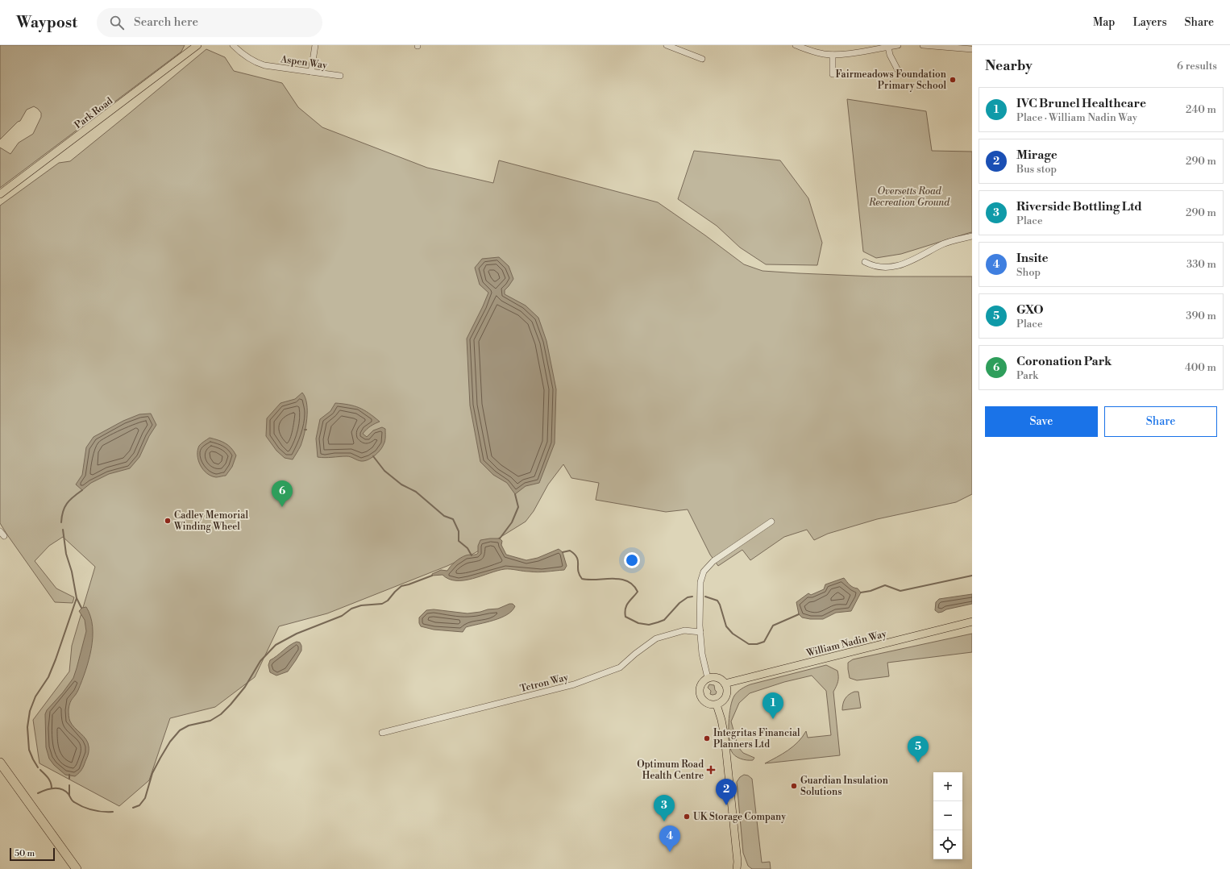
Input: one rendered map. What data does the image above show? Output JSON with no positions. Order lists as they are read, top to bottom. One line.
{"streets":{"main road":["Park Road","William Nadin Way"],"street":["Aspen Way","Tetron Way"]},"parks":["Oversetts Road Recreation Ground"],"places":{"other":["Fairmeadows Foundation Primary School","Cadley Memorial Winding Wheel","Integritas Financial Planners Ltd","Guardian Insulation Solutions","UK Storage Company"],"health":["Optimum Road Health Centre"]},"scale_bar":"50 m","page":{"header":"Waypost","search":"Search here","nav":["Map","Layers","Share"],"heading":["Nearby","6 results"],"list":[{"mark":"1","name":"IVC Brunel Healthcare","note":"Place · William Nadin Way","value":"240 m"},{"mark":"2","name":"Mirage","note":"Bus stop","value":"290 m"},{"mark":"3","name":"Riverside Bottling Ltd","note":"Place","value":"290 m"},{"mark":"4","name":"Insite","note":"Shop","value":"330 m"},{"mark":"5","name":"GXO","note":"Place","value":"390 m"},{"mark":"6","name":"Coronation Park","note":"Park","value":"400 m"}],"buttons":["Save","Share"],"pins":["6","1","5","2","3","4"],"map_buttons":["+","−"],"scale":"50 m"}}
